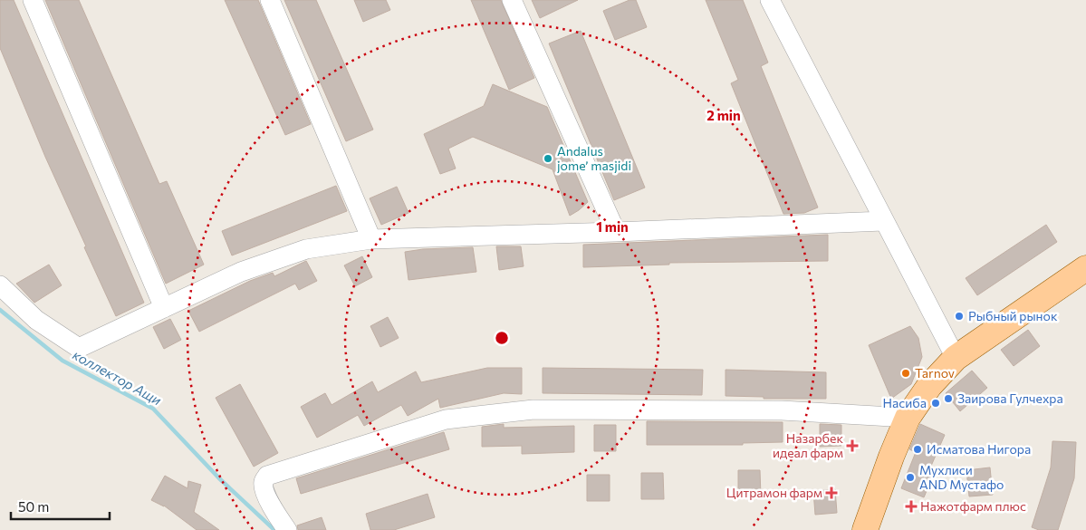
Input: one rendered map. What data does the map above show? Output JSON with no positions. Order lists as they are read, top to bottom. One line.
{"water":["коллектор Ащи"],"places":{"other":["Andalus jome’ masjidi","Рыбный рынок","Tarnov","Заирова Гулчехра","Насиба","Исматова Нигора","Мухлиси AND Мустафо"],"health":["Назарбек идеал фарм","Цитрамон фарм","Нажотфарм плюс"]},"scale_bar":"50 m","rings":["2 min","1 min"]}
